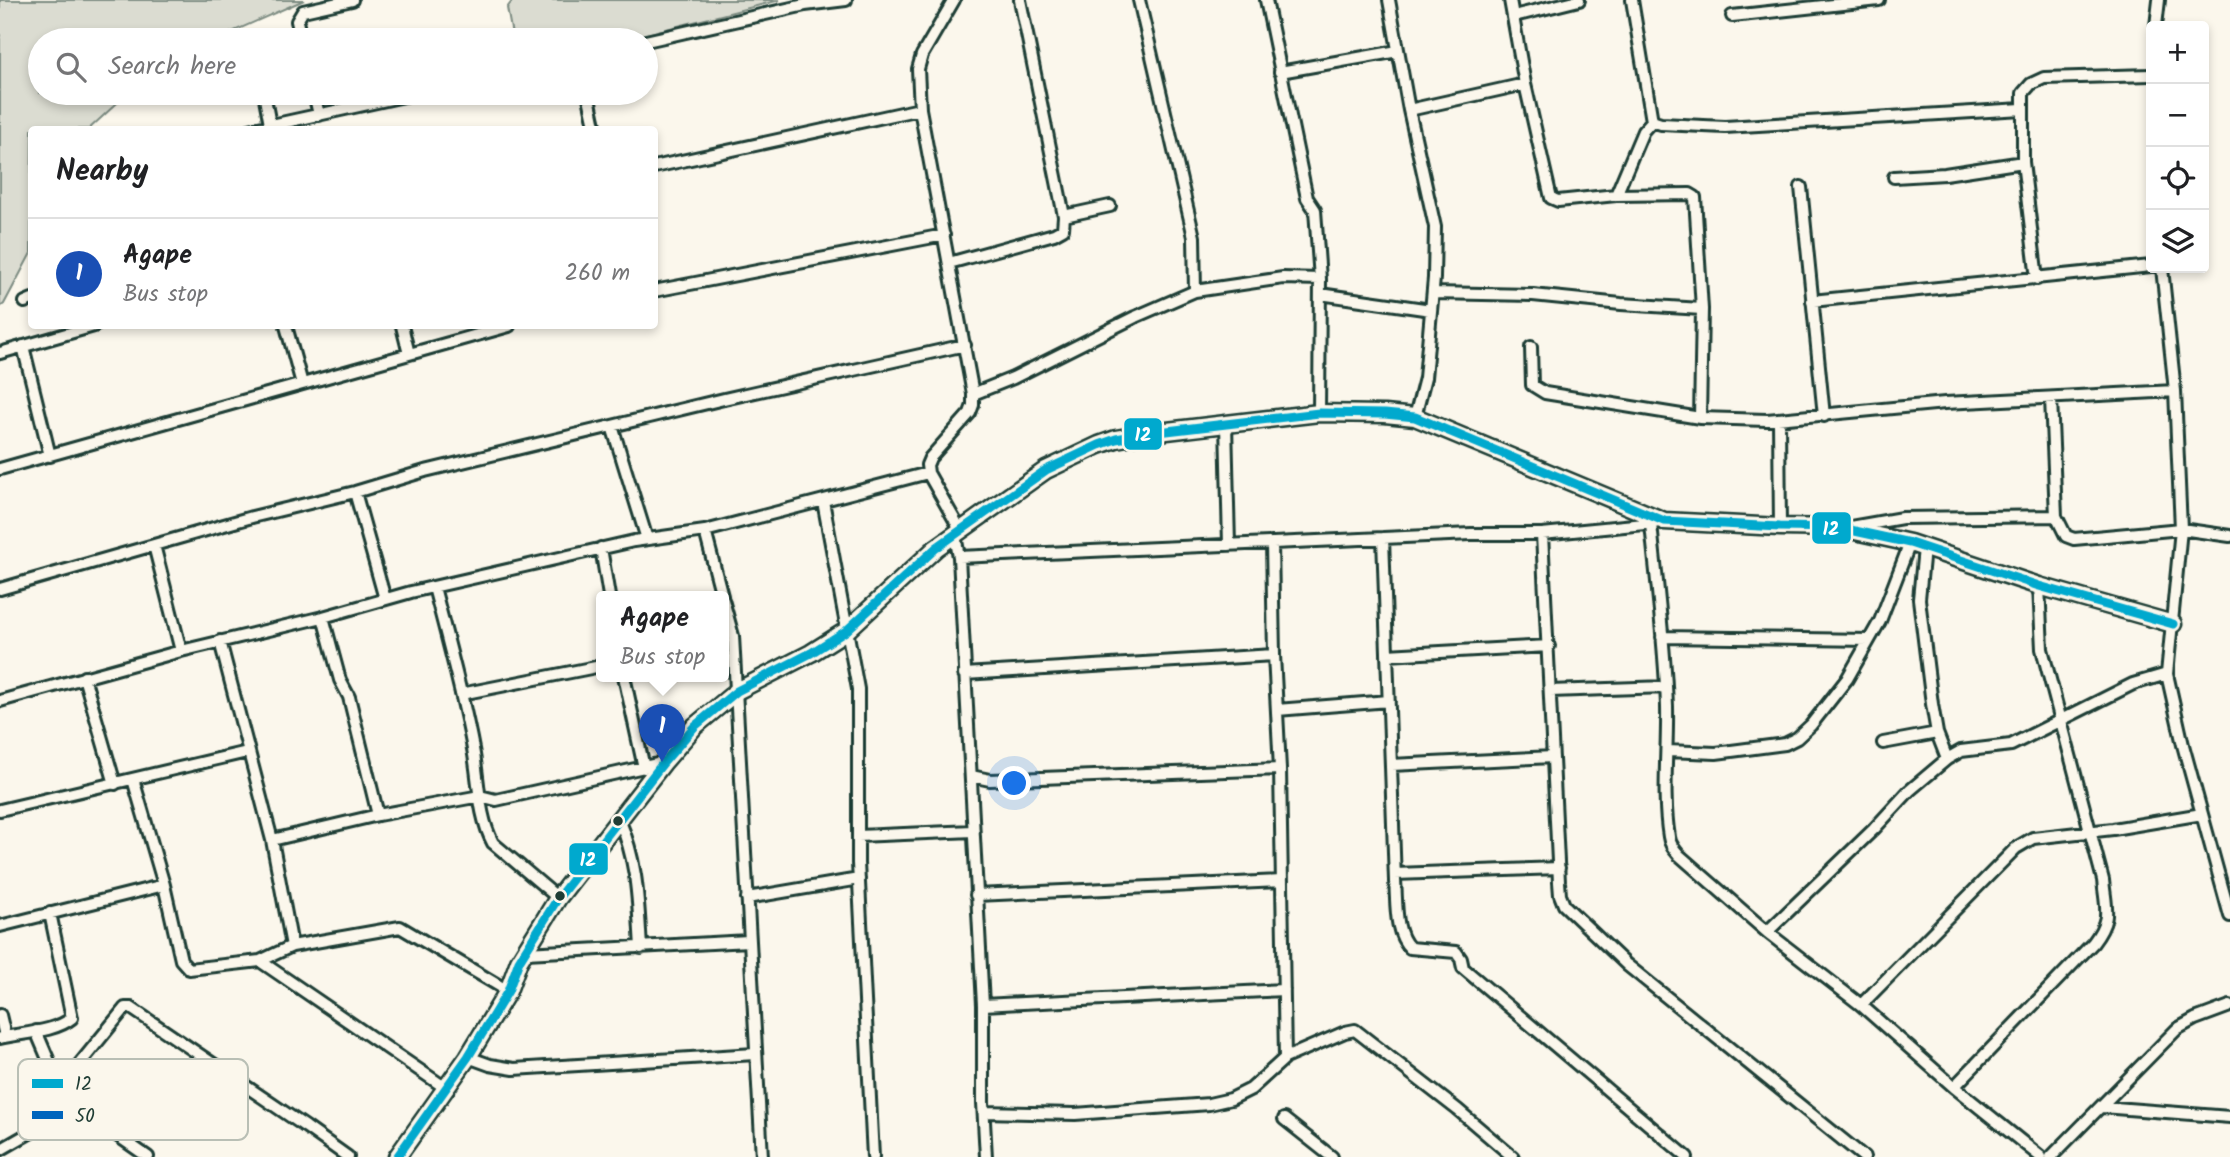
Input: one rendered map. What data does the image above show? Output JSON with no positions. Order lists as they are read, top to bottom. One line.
{"lines":["transit line 12"],"legend":["12","50"],"page":{"map_buttons":["+","−"],"search":"Search here","heading":"Nearby","list":[{"mark":"1","name":"Agape","note":"Bus stop","value":"260 m"}],"popup":["Agape","Bus stop"],"pins":"1"}}
